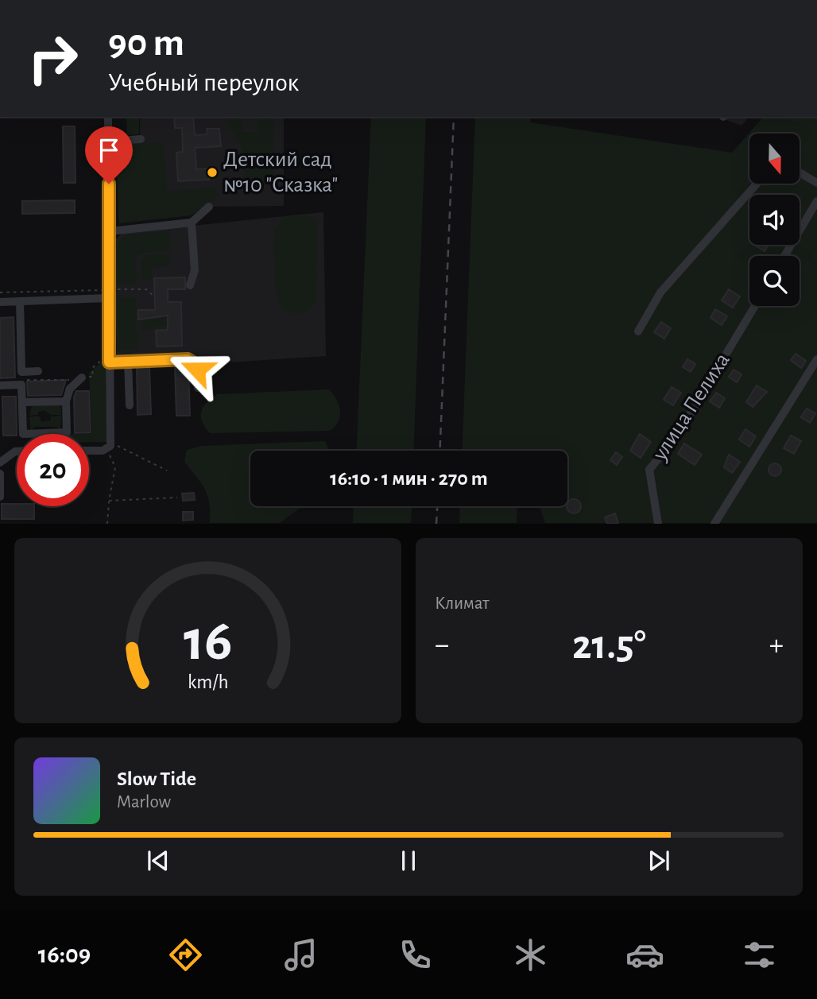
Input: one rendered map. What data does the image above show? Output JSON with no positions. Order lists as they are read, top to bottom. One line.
{"streets":{"street":["улица Пелиха"]},"places":["Детский сад №10 \"Сказка\""],"north":"bottom","page":{"turn":["90 m","Учебный переулок"],"limit":"20","trip":"16:10 · 1 мин · 270 m","tile":"Климат","heat":["−","21.5°","+"],"song":["Slow Tide","Marlow"],"tabs":"16:09","gauge":["16","km/h"]}}
